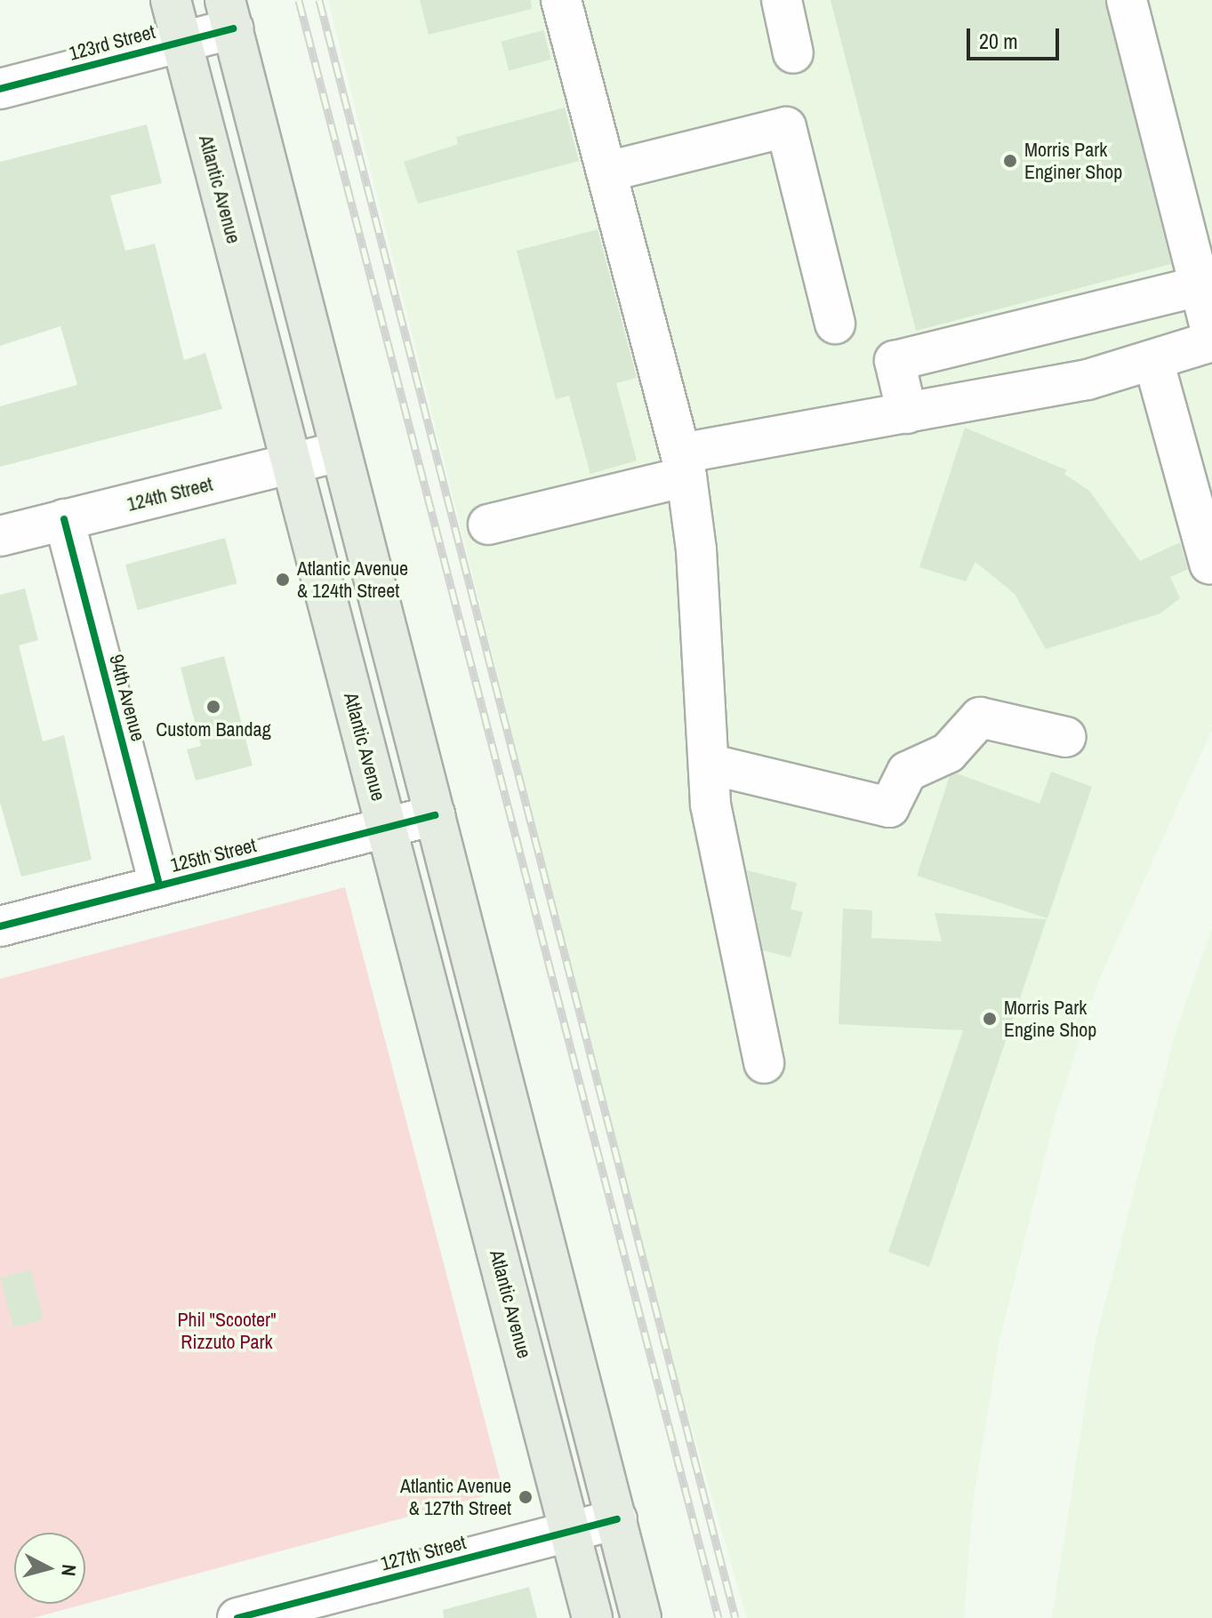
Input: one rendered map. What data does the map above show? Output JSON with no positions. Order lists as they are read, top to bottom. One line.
{"streets":{"main road":["Atlantic Avenue"],"street":["123rd Street","124th Street","94th Avenue","125th Street","127th Street"]},"crossings":[["123rd Street","Atlantic Avenue"],["Atlantic Avenue","124th Street"],["Atlantic Avenue","125th Street"],["Atlantic Avenue","127th Street"],["124th Street","94th Avenue"],["94th Avenue","125th Street"]],"parks":["Phil \"Scooter\" Rizzuto Park"],"places":["Morris Park Enginer Shop","Atlantic Avenue & 124th Street","Custom Bandag","Morris Park Engine Shop","Atlantic Avenue & 127th Street"],"scale_bar":"20 m","north":"right"}
